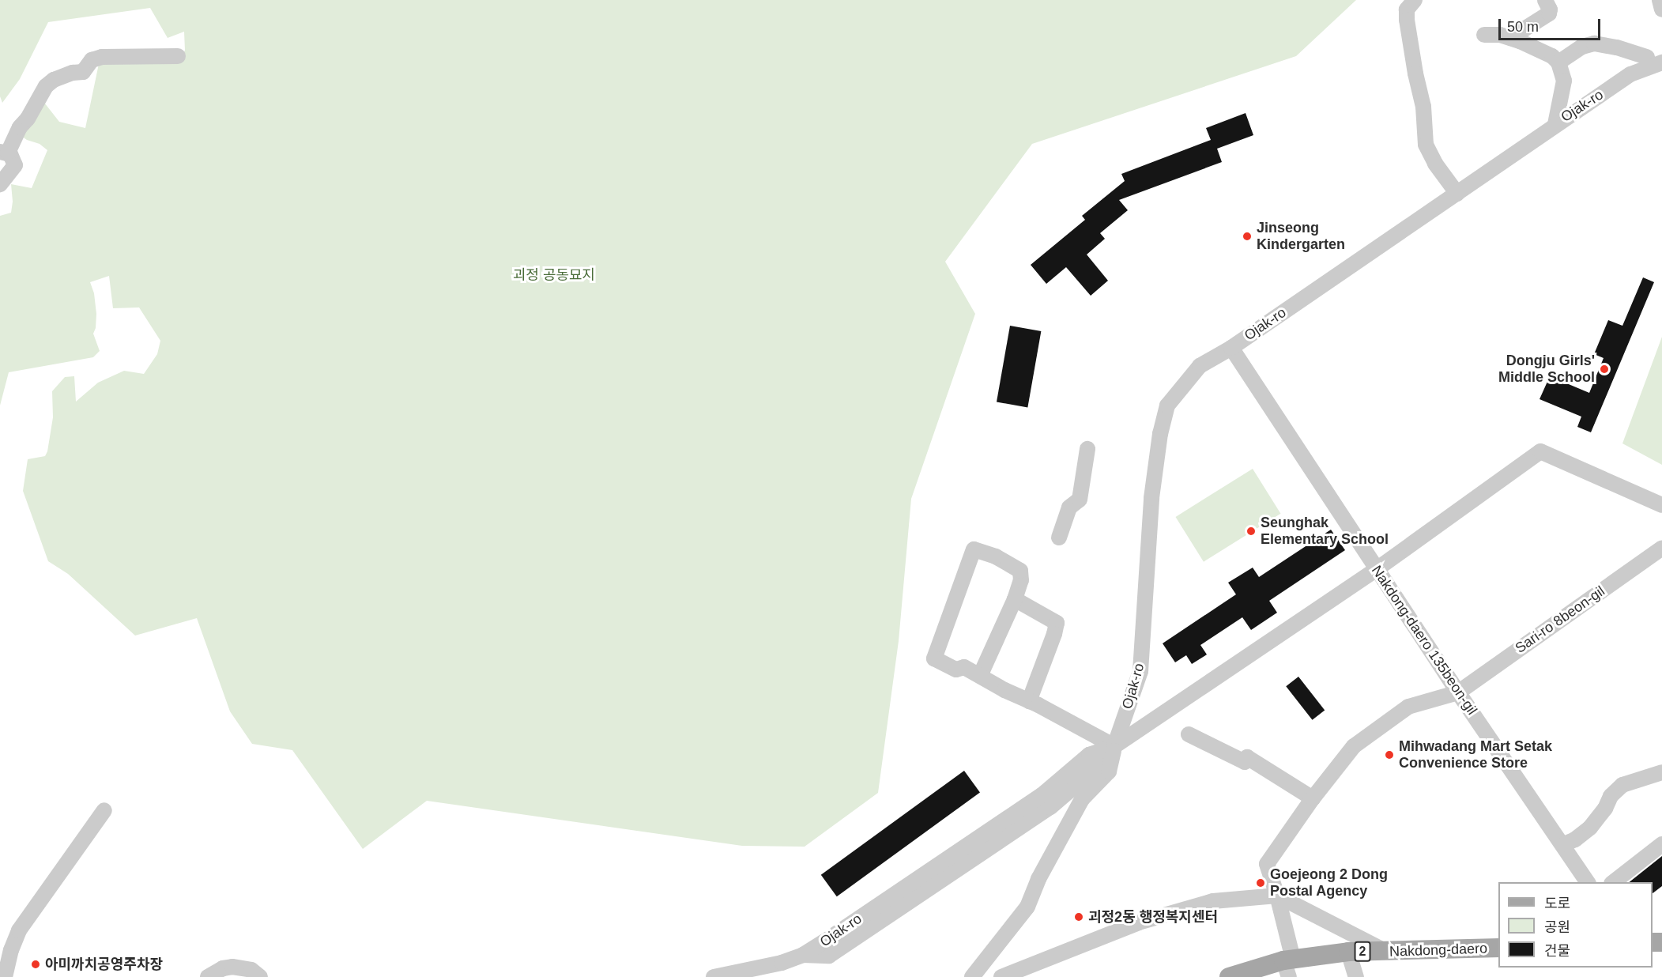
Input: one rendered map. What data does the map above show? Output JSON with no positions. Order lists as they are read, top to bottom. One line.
{"streets":{"main road":["Nakdong-daero","2"],"street":["Ojak-ro","Sari-ro 8beon-gil","Nakdong-daero 135beon-gil"]},"crossings":[["Ojak-ro","Nakdong-daero 135beon-gil"],["Sari-ro 8beon-gil","Nakdong-daero 135beon-gil"]],"parks":["괴정 공동묘지"],"places":["Jinseong Kindergarten","Dongju Girls' Middle School","Seunghak Elementary School","Mihwadang Mart Setak Convenience Store","Goejeong 2 Dong Postal Agency","괴정2동 행정복지센터","아미까치공영주차장"],"legend":["도로","공원","건물"],"scale_bar":"50 m"}
